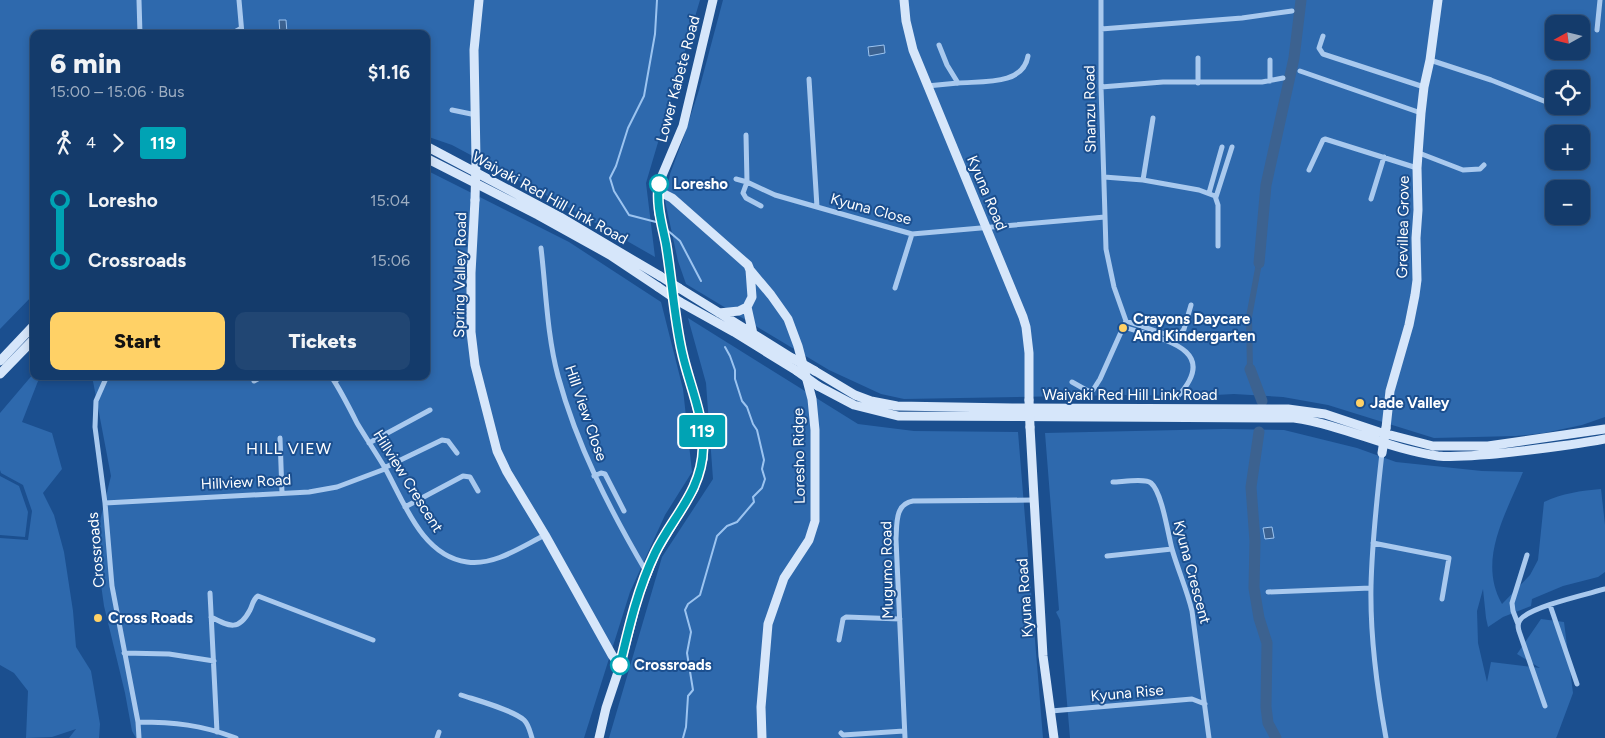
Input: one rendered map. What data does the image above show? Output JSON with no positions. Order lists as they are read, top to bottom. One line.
{"streets":{"main road":["Lower Kabete Road","Kyuna Road","Waiyaki Red Hill Link Road","Grevillea Grove","Spring Valley Road","Loresho Ridge"],"street":["Shanzu Road","Kyuna Close","Hill View Close","Hillview Crescent","Hillview Road","Crossroads","Mugumo Road","Kyuna Crescent","Kyuna Rise"]},"crossings":[["Lower Kabete Road","Spring Valley Road"],["Lower Kabete Road","Hill View Close"],["Lower Kabete Road","Loresho Ridge"],["Kyuna Road","Kyuna Close"],["Kyuna Road","Mugumo Road"],["Kyuna Road","Kyuna Rise"],["Spring Valley Road","Hillview Crescent"],["Hillview Crescent","Hillview Road"],["Hillview Road","Crossroads"],["Kyuna Crescent","Kyuna Rise"]],"districts":["HILL VIEW"],"places":["Loresho","Crayons Daycare And Kindergarten","Jade Valley","Cross Roads","Crossroads"],"lines":["bus line 119"],"north":"left","page":{"on_map":"119","map_buttons":["+","−"],"heading":["6 min","15:00 – 15:06 · Bus","$1.16"],"legs":["4","119"],"list":[{"name":"Loresho","value":"15:04"},{"name":"Crossroads","value":"15:06"}],"buttons":["Start","Tickets"]}}
